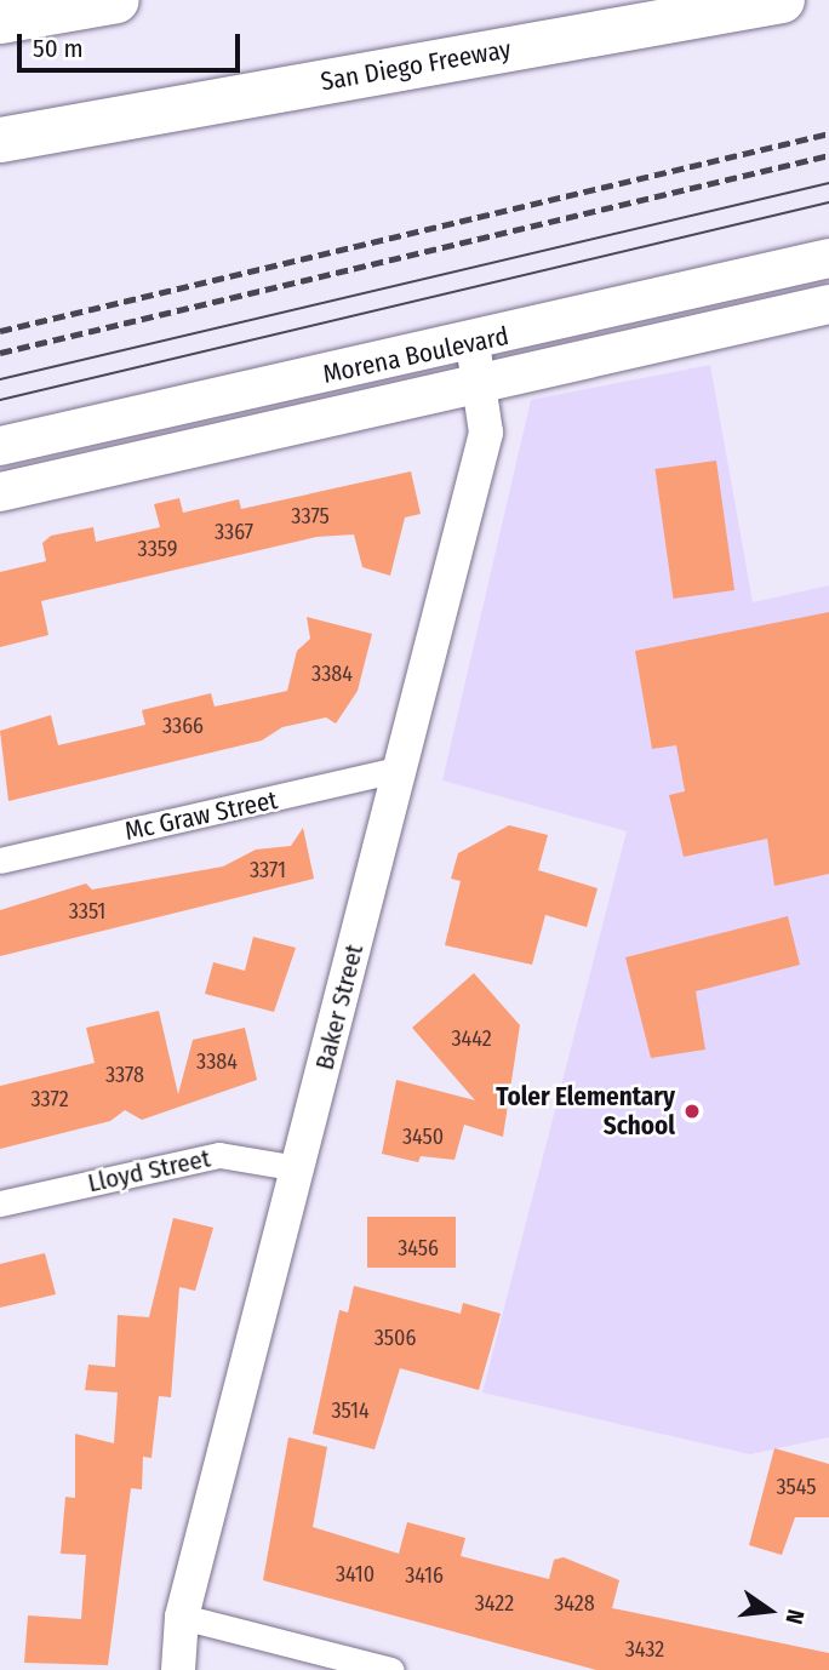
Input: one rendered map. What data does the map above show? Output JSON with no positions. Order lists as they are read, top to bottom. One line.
{"streets":{"highway":["San Diego Freeway"],"main road":["Morena Boulevard"],"street":["Mc Graw Street","Baker Street","Lloyd Street"]},"crossings":[["Morena Boulevard","Baker Street"],["Mc Graw Street","Baker Street"],["Baker Street","Lloyd Street"]],"places":["Toler Elementary School"],"house_numbers":["3375","3367","3359","3384","3366","3371","3351","3442","3384","3378","3372","3450","3456","3506","3514","3545","3410","3416","3422","3428","3432"],"scale_bar":"50 m","north":"right"}
